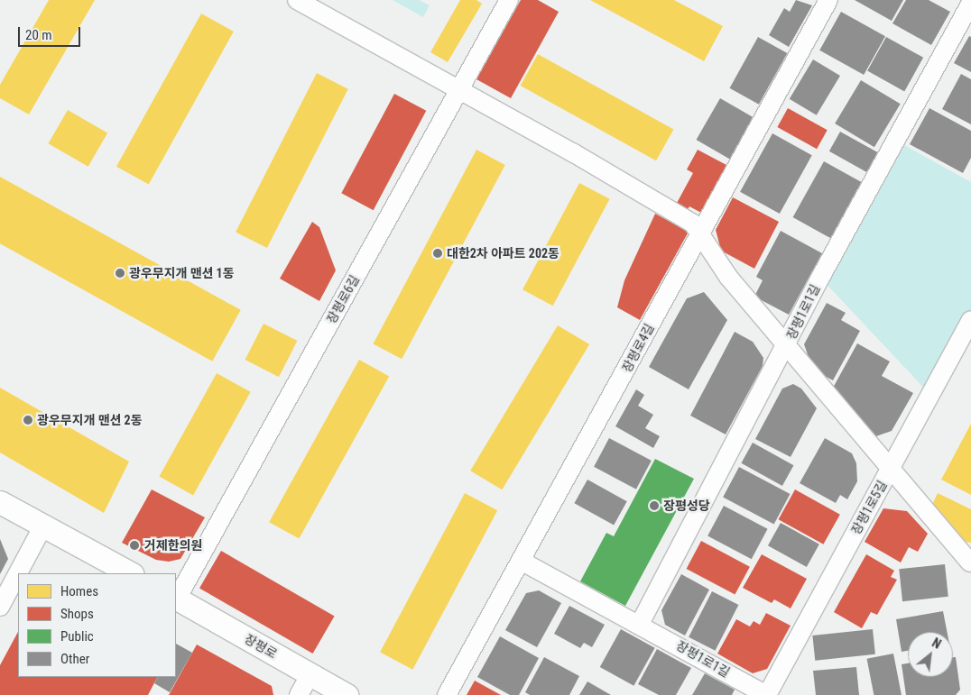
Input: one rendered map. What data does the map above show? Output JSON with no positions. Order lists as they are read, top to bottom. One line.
{"streets":{"street":["장평로6길","장평1로1길","장평로4길","장평1로5길","장평로"]},"crossings":[["장평로6길","장평로"],["장평1로1길","장평로4길"],["장평1로1길","장평1로5길"]],"places":["대한2차 아파트 202동","광우무지개 맨션 1동","광우무지개 맨션 2동","장평성당","거제한의원"],"legend":["Homes","Shops","Public","Other"],"scale_bar":"20 m","north":"top right"}
